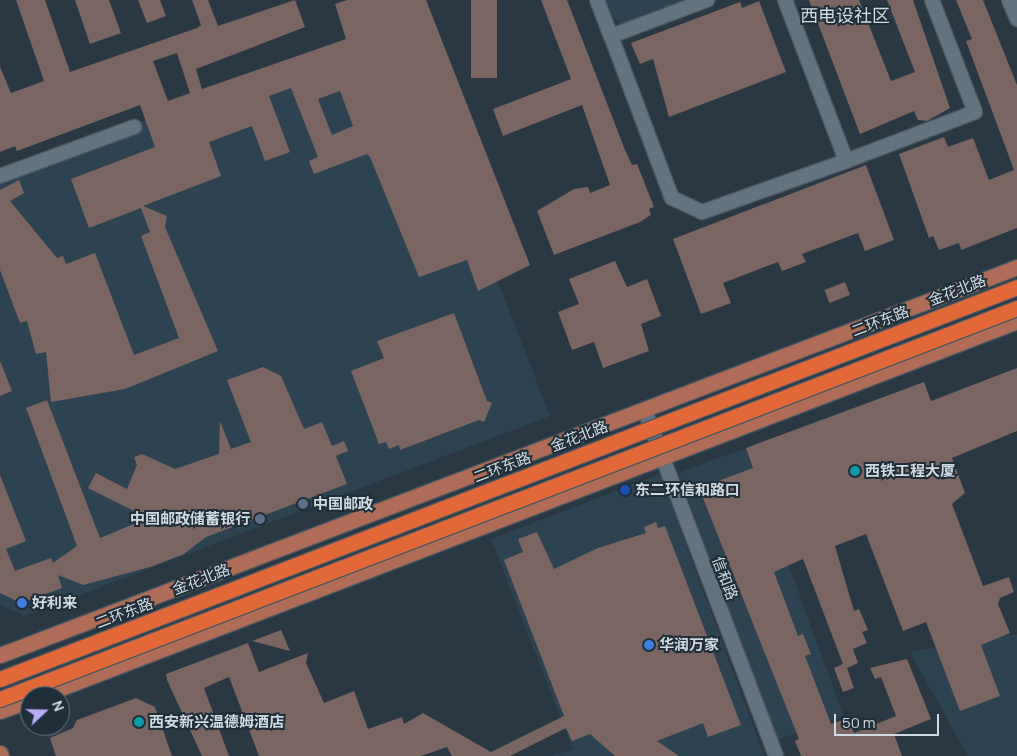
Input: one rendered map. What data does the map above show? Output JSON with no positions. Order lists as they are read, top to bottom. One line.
{"streets":{"highway":["二环东路"],"main road":["金花北路"],"street":["信和路"]},"crossings":[["金花北路","信和路"]],"districts":["西电设社区"],"places":["西铁工程大厦","东二环信和路口","中国邮政","中国邮政储蓄银行","好利来","华润万家","西安新兴温德姆酒店"],"scale_bar":"50 m","north":"right"}
